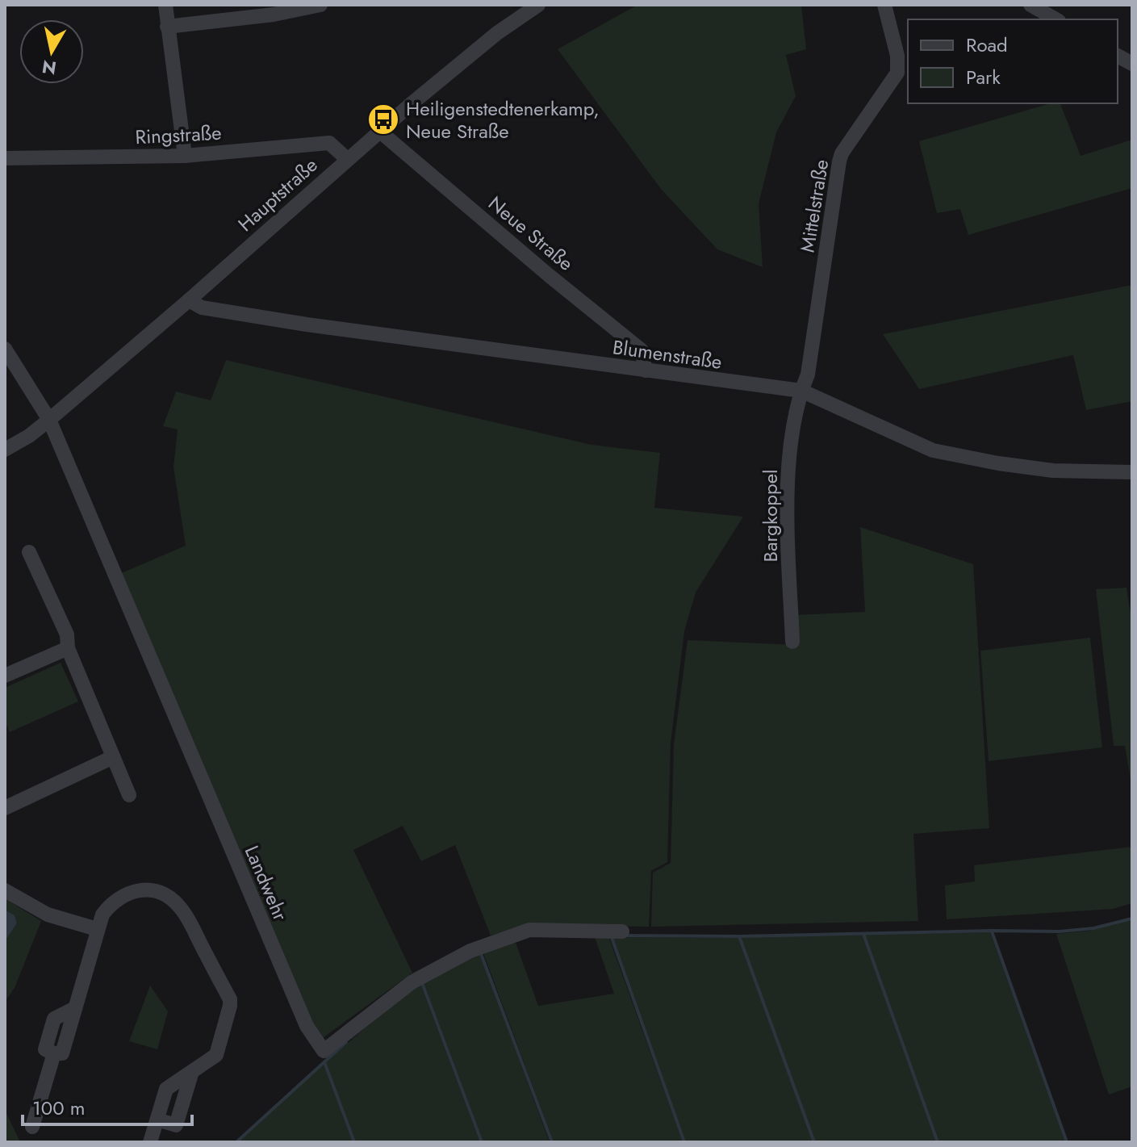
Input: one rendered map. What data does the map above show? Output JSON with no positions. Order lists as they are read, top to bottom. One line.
{"streets":{"street":["Ringstraße","Hauptstraße","Mittelstraße","Neue Straße","Blumenstraße","Bargkoppel","Landwehr"]},"crossings":[["Ringstraße","Hauptstraße"],["Hauptstraße","Neue Straße"],["Hauptstraße","Blumenstraße"],["Hauptstraße","Landwehr"],["Mittelstraße","Blumenstraße"],["Mittelstraße","Bargkoppel"],["Neue Straße","Blumenstraße"],["Blumenstraße","Bargkoppel"]],"places":{"bus stop":["Heiligenstedtenerkamp, Neue Straße"]},"legend":["Road","Park"],"scale_bar":"100 m","north":"bottom"}
